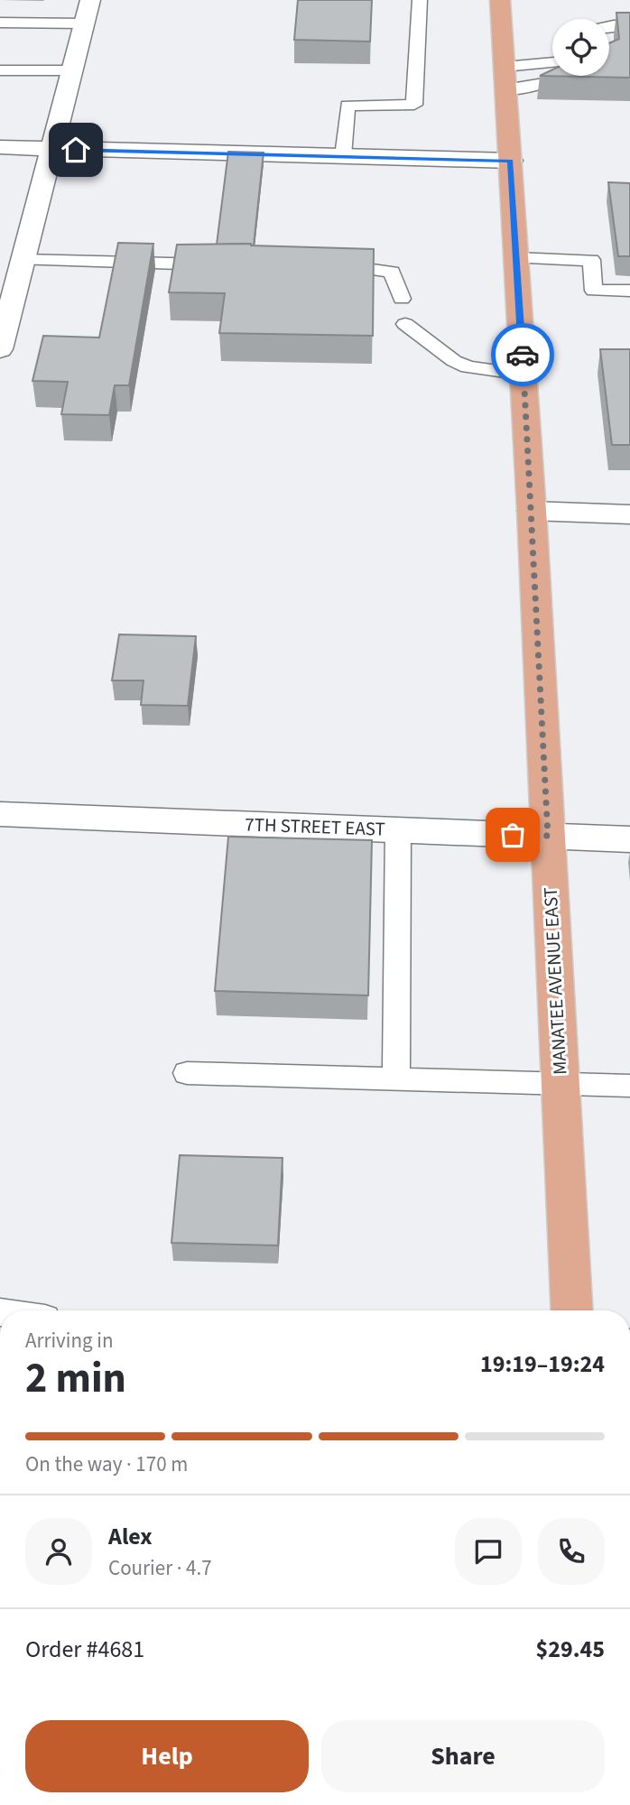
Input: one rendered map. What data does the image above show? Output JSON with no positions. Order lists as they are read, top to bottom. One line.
{"streets":{"main road":["MANATEE AVENUE EAST"],"street":["7TH STREET EAST"]},"crossings":[["7TH STREET EAST","MANATEE AVENUE EAST"]],"page":{"heading":["2 min","Arriving in","19:19–19:24"],"panel":["Alex","Courier · 4.7","Order #4681","$29.45"],"bar":"On the way · 170 m","buttons":["Help","Share"]}}
